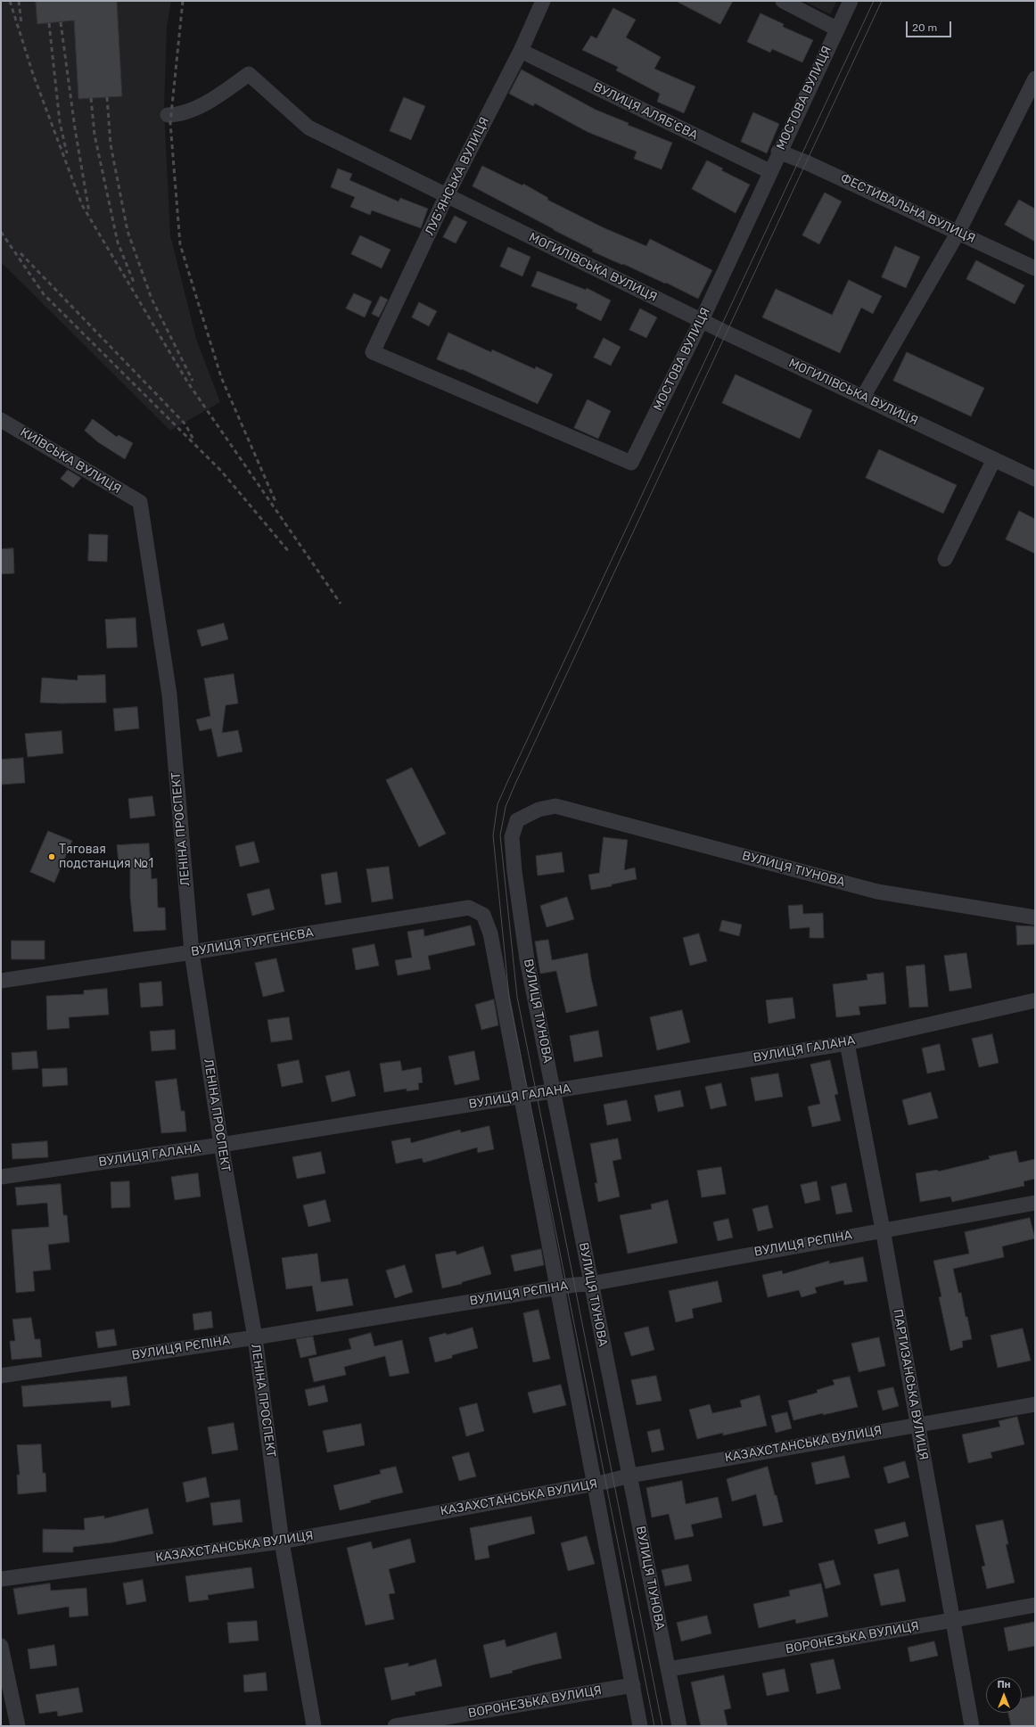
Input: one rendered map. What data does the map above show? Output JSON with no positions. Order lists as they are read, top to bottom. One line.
{"streets":{"street":["МОСТОВА ВУЛИЦЯ","ВУЛИЦЯ АЛЯБ'ЄВА","ЛУБ'ЯНСЬКА ВУЛИЦЯ","ФЕСТИВАЛЬНА ВУЛИЦЯ","МОГИЛІВСЬКА ВУЛИЦЯ","КИЇВСЬКА ВУЛИЦЯ","ЛЕНІНА ПРОСПЕКТ","ВУЛИЦЯ ТІУНОВА","ВУЛИЦЯ ТУРГЕНЄВА","ВУЛИЦЯ ГАЛАНА","ВУЛИЦЯ РЄПІНА","ПАРТИЗАНСЬКА ВУЛИЦЯ","КАЗАХСТАНСЬКА ВУЛИЦЯ","ВОРОНЕЗЬКА ВУЛИЦЯ"]},"crossings":[["МОСТОВА ВУЛИЦЯ","ВУЛИЦЯ АЛЯБ'ЄВА"],["МОСТОВА ВУЛИЦЯ","ЛУБ'ЯНСЬКА ВУЛИЦЯ"],["МОСТОВА ВУЛИЦЯ","ФЕСТИВАЛЬНА ВУЛИЦЯ"],["МОСТОВА ВУЛИЦЯ","МОГИЛІВСЬКА ВУЛИЦЯ"],["ВУЛИЦЯ АЛЯБ'ЄВА","ЛУБ'ЯНСЬКА ВУЛИЦЯ"],["ЛУБ'ЯНСЬКА ВУЛИЦЯ","МОГИЛІВСЬКА ВУЛИЦЯ"],["КИЇВСЬКА ВУЛИЦЯ","ЛЕНІНА ПРОСПЕКТ"],["ЛЕНІНА ПРОСПЕКТ","ВУЛИЦЯ ТУРГЕНЄВА"],["ЛЕНІНА ПРОСПЕКТ","ВУЛИЦЯ ГАЛАНА"],["ЛЕНІНА ПРОСПЕКТ","ВУЛИЦЯ РЄПІНА"],["ЛЕНІНА ПРОСПЕКТ","КАЗАХСТАНСЬКА ВУЛИЦЯ"],["ВУЛИЦЯ ТІУНОВА","ВУЛИЦЯ ГАЛАНА"],["ВУЛИЦЯ ТІУНОВА","ВУЛИЦЯ РЄПІНА"],["ВУЛИЦЯ ТІУНОВА","КАЗАХСТАНСЬКА ВУЛИЦЯ"],["ВУЛИЦЯ ТІУНОВА","ВОРОНЕЗЬКА ВУЛИЦЯ"],["ВУЛИЦЯ ТУРГЕНЄВА","ВУЛИЦЯ ГАЛАНА"],["ВУЛИЦЯ ГАЛАНА","ПАРТИЗАНСЬКА ВУЛИЦЯ"],["ВУЛИЦЯ РЄПІНА","ПАРТИЗАНСЬКА ВУЛИЦЯ"],["ПАРТИЗАНСЬКА ВУЛИЦЯ","КАЗАХСТАНСЬКА ВУЛИЦЯ"],["ПАРТИЗАНСЬКА ВУЛИЦЯ","ВОРОНЕЗЬКА ВУЛИЦЯ"]],"places":["Тяговая подстанция №1"],"scale_bar":"20 m","north":"top"}
